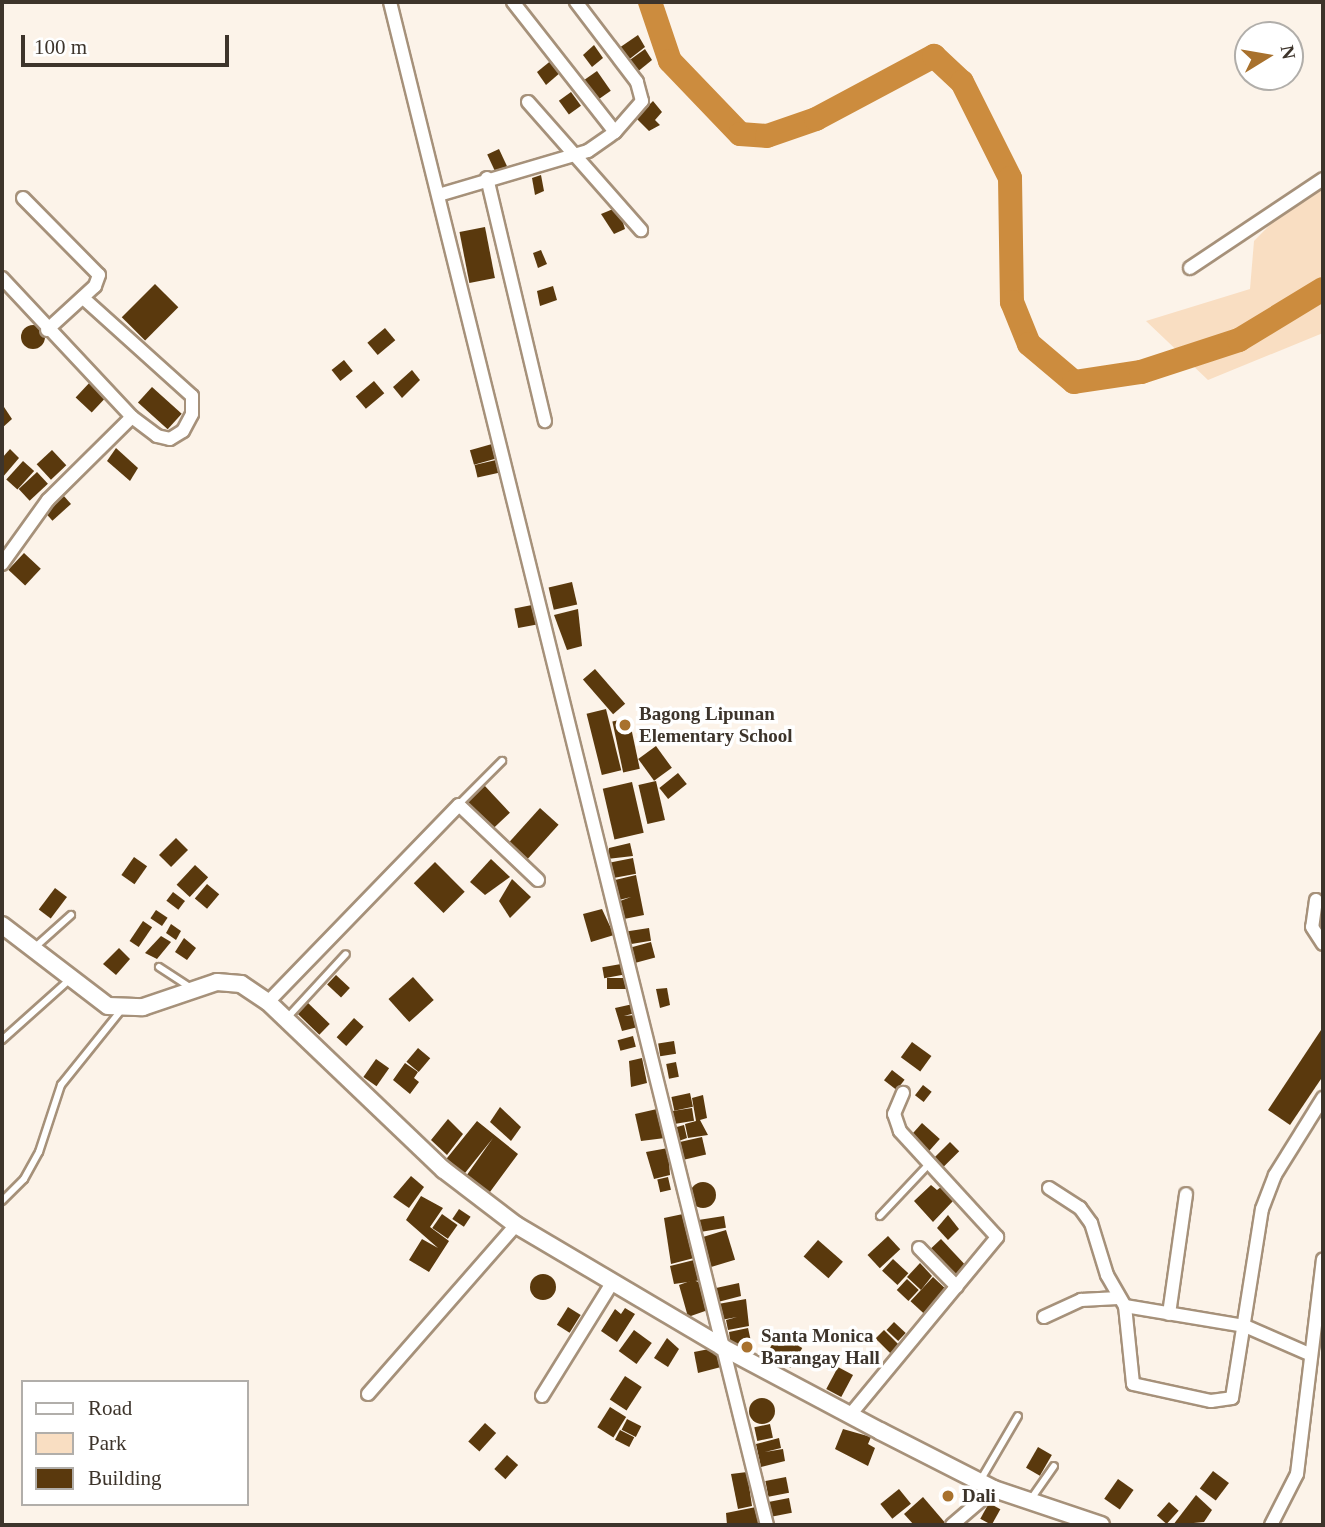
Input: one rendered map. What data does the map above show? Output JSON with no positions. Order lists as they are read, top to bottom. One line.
{"places":["Bagong Lipunan Elementary School","Santa Monica Barangay Hall","Dali"],"legend":["Road","Park","Building"],"scale_bar":"100 m","north":"right"}
